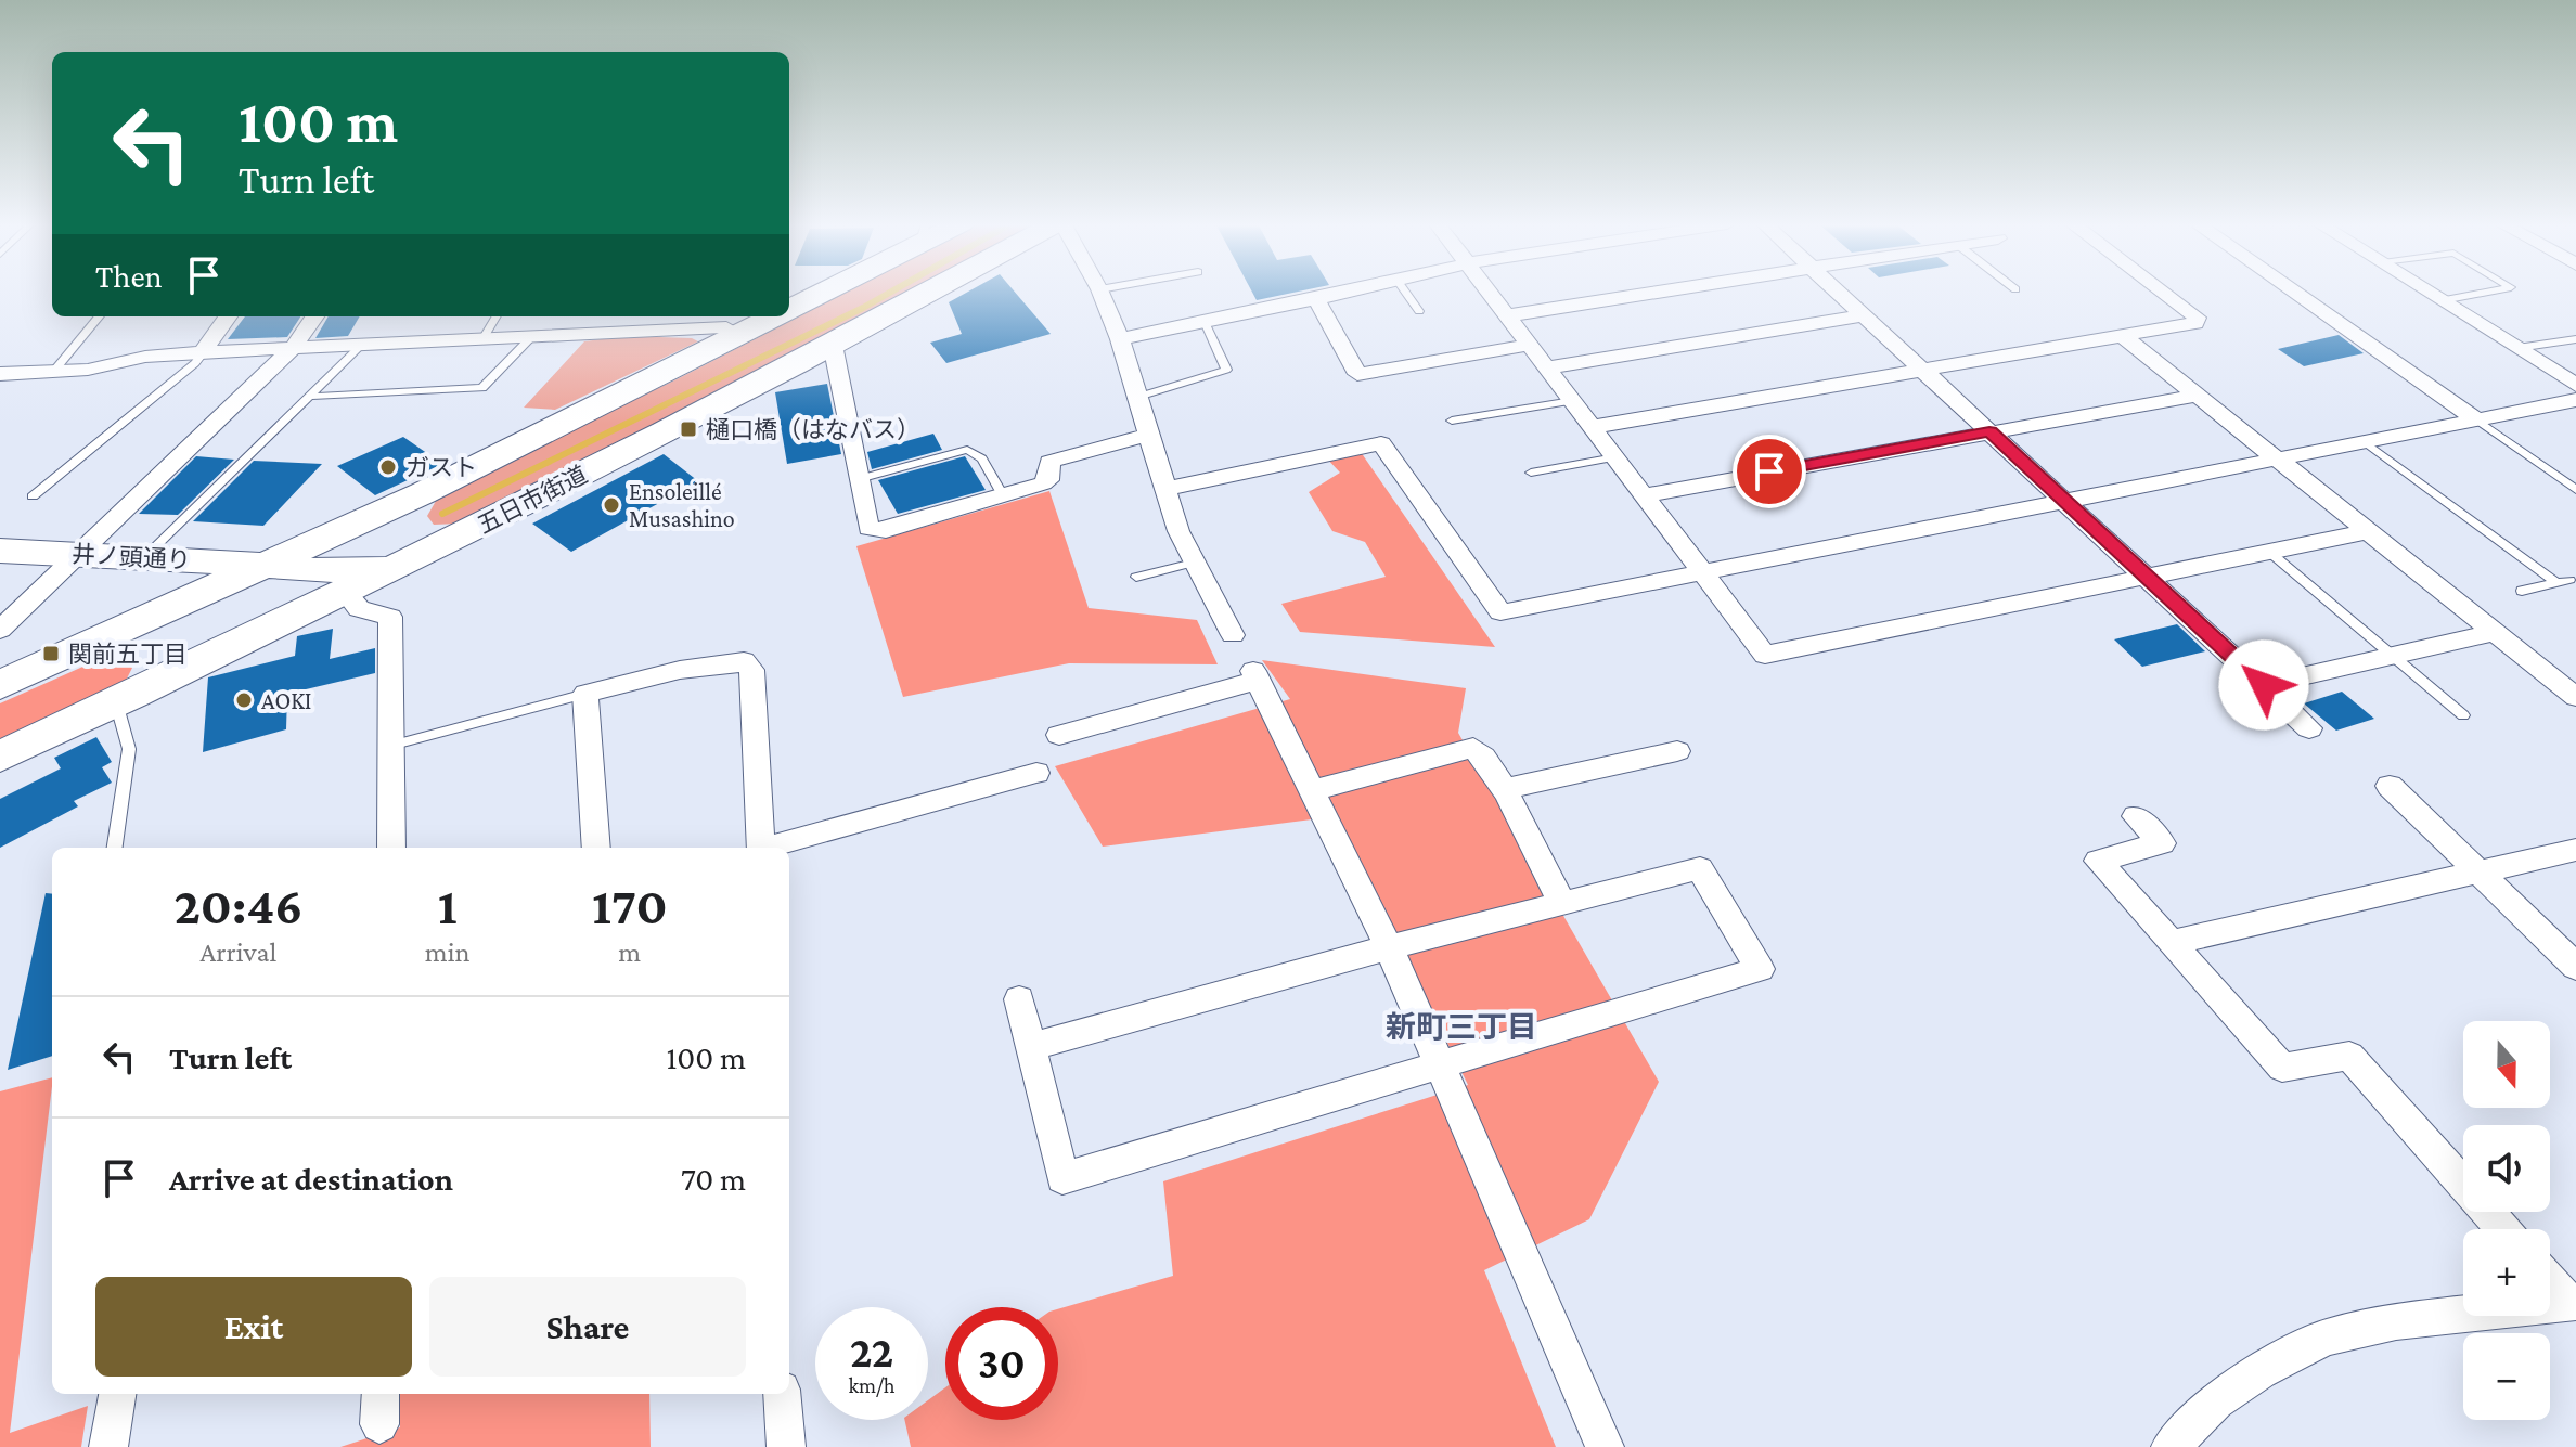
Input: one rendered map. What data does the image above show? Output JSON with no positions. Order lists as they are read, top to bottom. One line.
{"streets":{"main road":["五日市街道","井ノ頭通り"]},"crossings":[["五日市街道","井ノ頭通り"]],"districts":["新町三丁目"],"places":{"transit":["樋口橋（はなバス）","関前五丁目"],"other":["ガスト","Ensoleillé Musashino","AOKI"]},"north":"bottom","page":{"turn":["100 m","Turn left"],"then":"Then","eta":["20:46","Arrival","1","min","170","m"],"list":[{"name":"Turn left","value":"100 m"},{"name":"Arrive at destination","value":"70 m"}],"map_buttons":["+","−"],"buttons":["Exit","Share"],"speed":"22 km/h","limit":"30"}}
